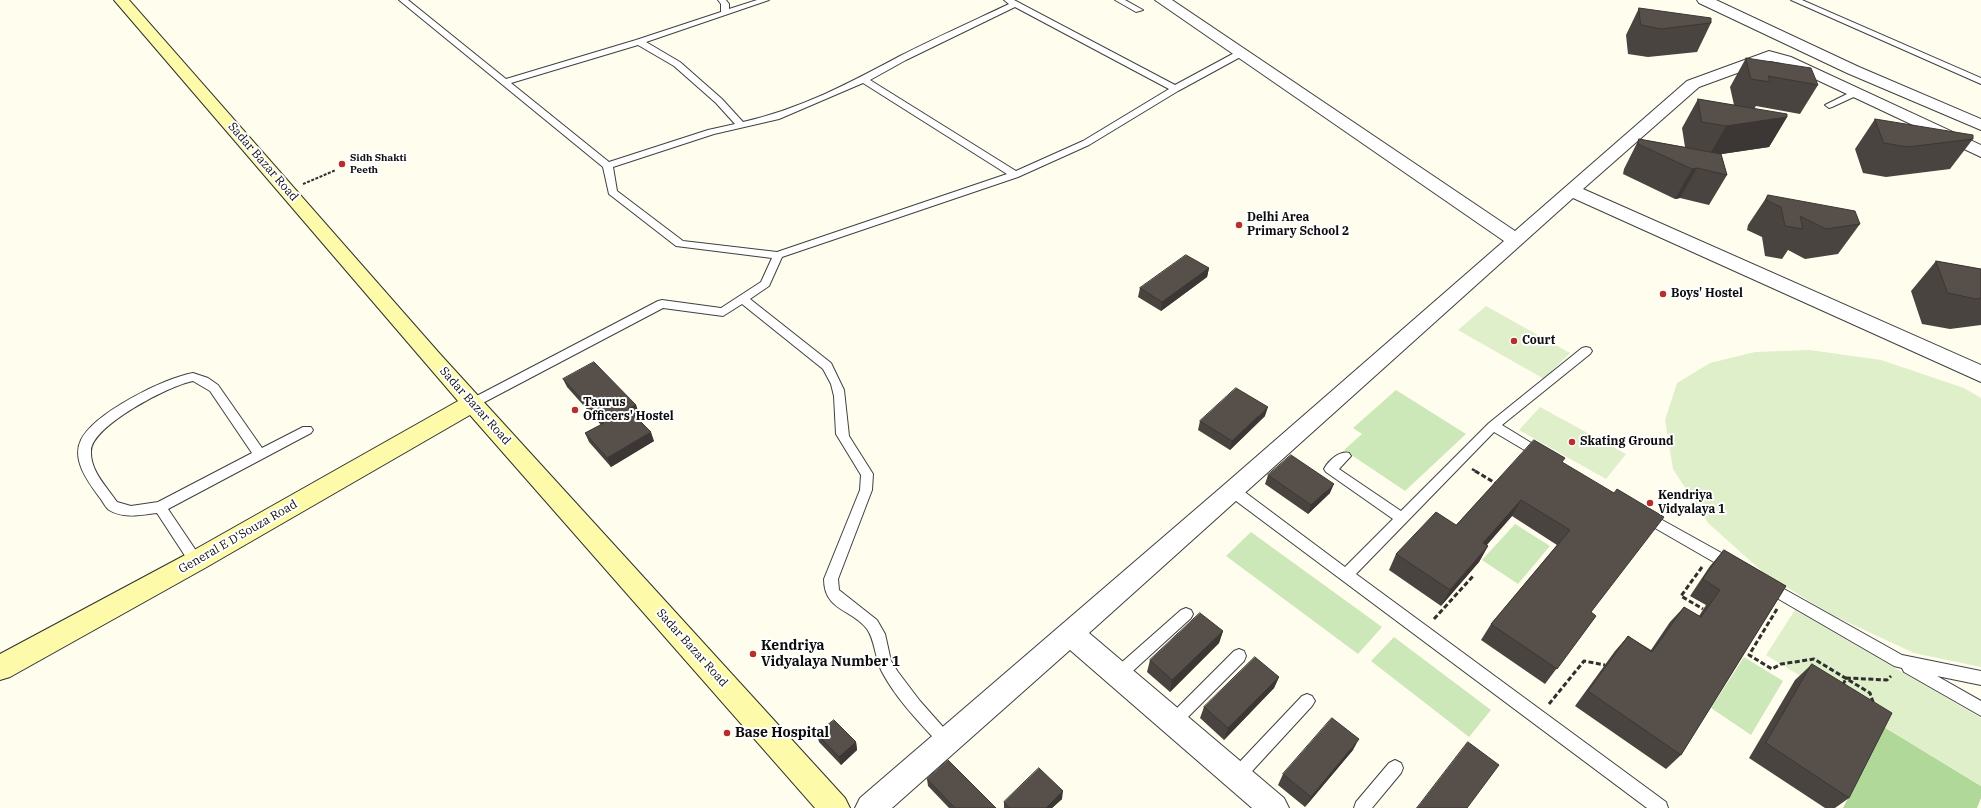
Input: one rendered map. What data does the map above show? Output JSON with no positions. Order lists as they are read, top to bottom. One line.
{"streets":{"street":["Sadar Bazar Road","General E D'Souza Road"]},"crossings":[["Sadar Bazar Road","General E D'Souza Road"]],"places":["Sidh Shakti Peeth","Delhi Area Primary School 2","Boys' Hostel","Court","Taurus Officers' Hostel","Skating Ground","Kendriya Vidyalaya 1","Kendriya Vidyalaya Number 1","Base Hospital"]}
